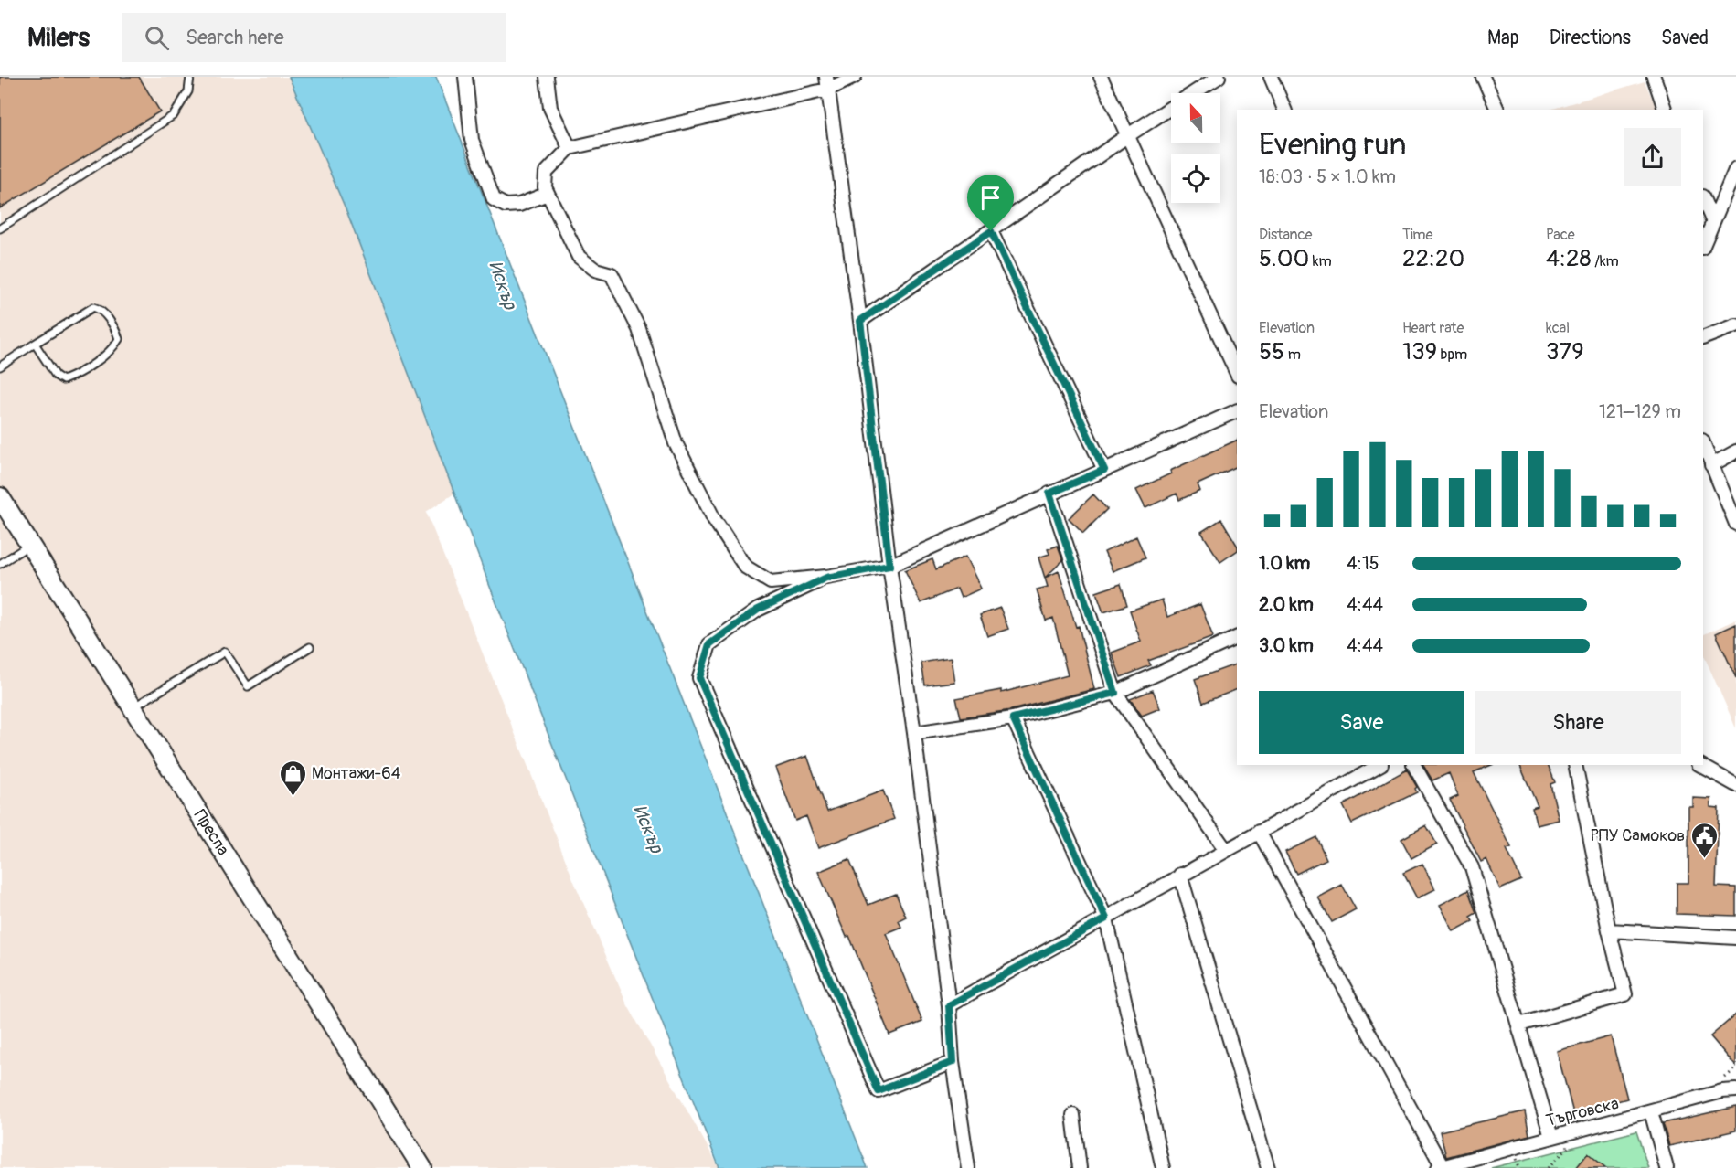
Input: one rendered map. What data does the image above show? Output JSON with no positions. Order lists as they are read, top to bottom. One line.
{"streets":{"main road":["Преспа"],"street":["Търговска"]},"water":["Искър"],"places":{"shop":["Монтажи-64"],"public building":["РПУ Самоков"]},"north":"top","page":{"header":"Milers","search":"Search here","nav":["Map","Directions","Saved"],"heading":["Evening run","18:03 · 5 × 1.0 km"],"stats":[["Distance","5.00 km"],["Time","22:20"],["Pace","4:28 /km"],["Elevation","55 m"],["Heart rate","139 bpm"],["kcal","379"]],"chart":["Elevation","121–129 m"],"list":[{"name":"1.0 km","note":"4:15"},{"name":"2.0 km","note":"4:44"},{"name":"3.0 km","note":"4:44"}],"buttons":["Save","Share"]}}
